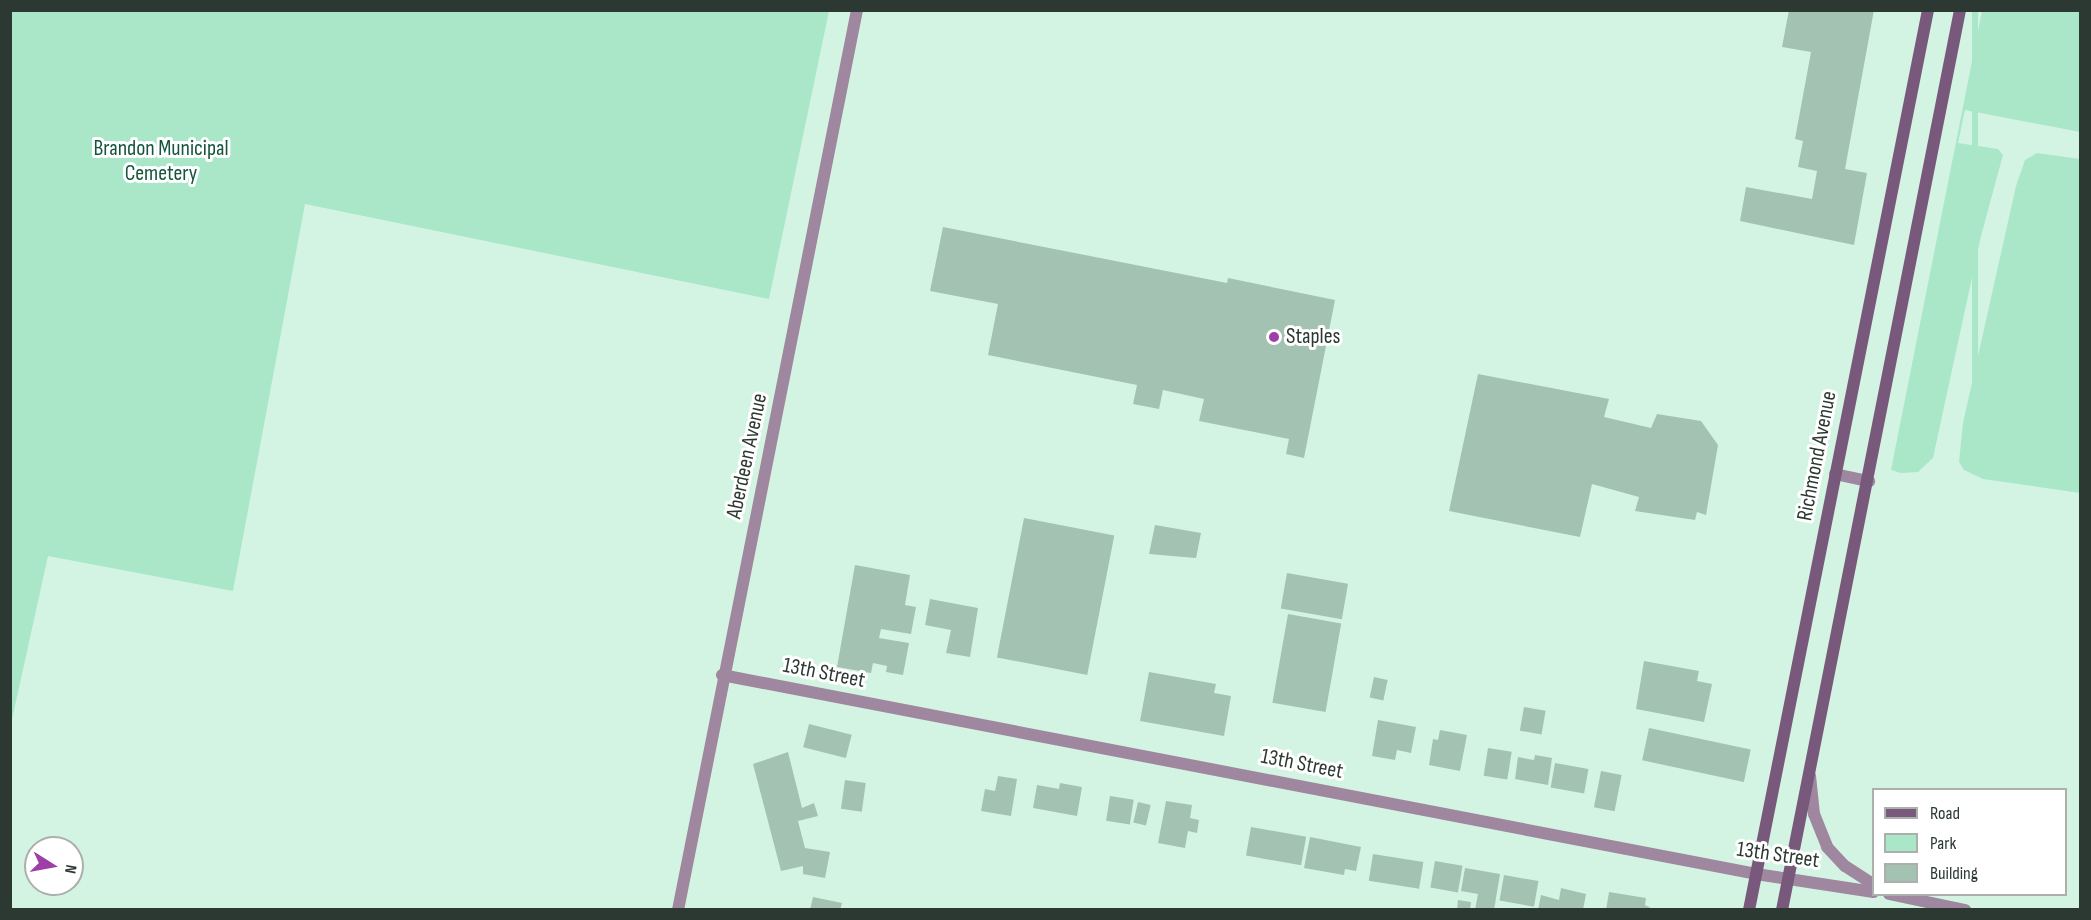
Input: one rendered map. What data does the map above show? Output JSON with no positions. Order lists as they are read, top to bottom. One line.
{"streets":{"main road":["Richmond Avenue"],"street":["Aberdeen Avenue","13th Street"]},"crossings":[["Aberdeen Avenue","13th Street"],["Richmond Avenue","13th Street"]],"parks":["Brandon Municipal Cemetery"],"places":["Staples"],"legend":["Road","Park","Building"],"north":"right"}
